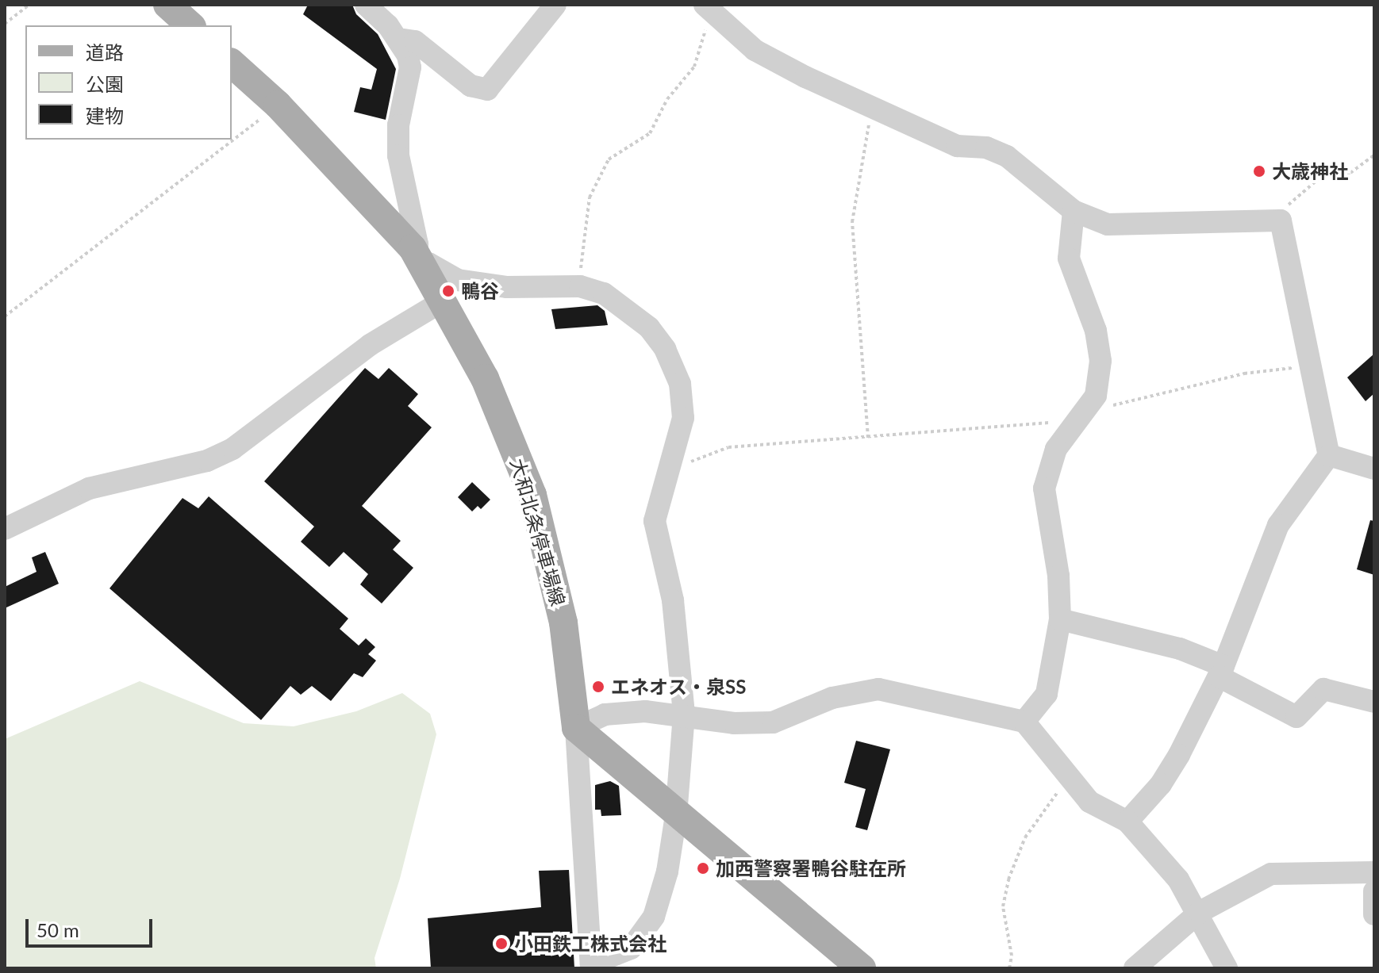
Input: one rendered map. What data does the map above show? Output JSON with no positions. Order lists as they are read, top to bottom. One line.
{"streets":{"main road":["大和北条停車場線"]},"places":["大歳神社","鴨谷","エネオス・泉SS","加西警察署鴨谷駐在所","小田鉄工株式会社"],"legend":["道路","公園","建物"],"scale_bar":"50 m"}
